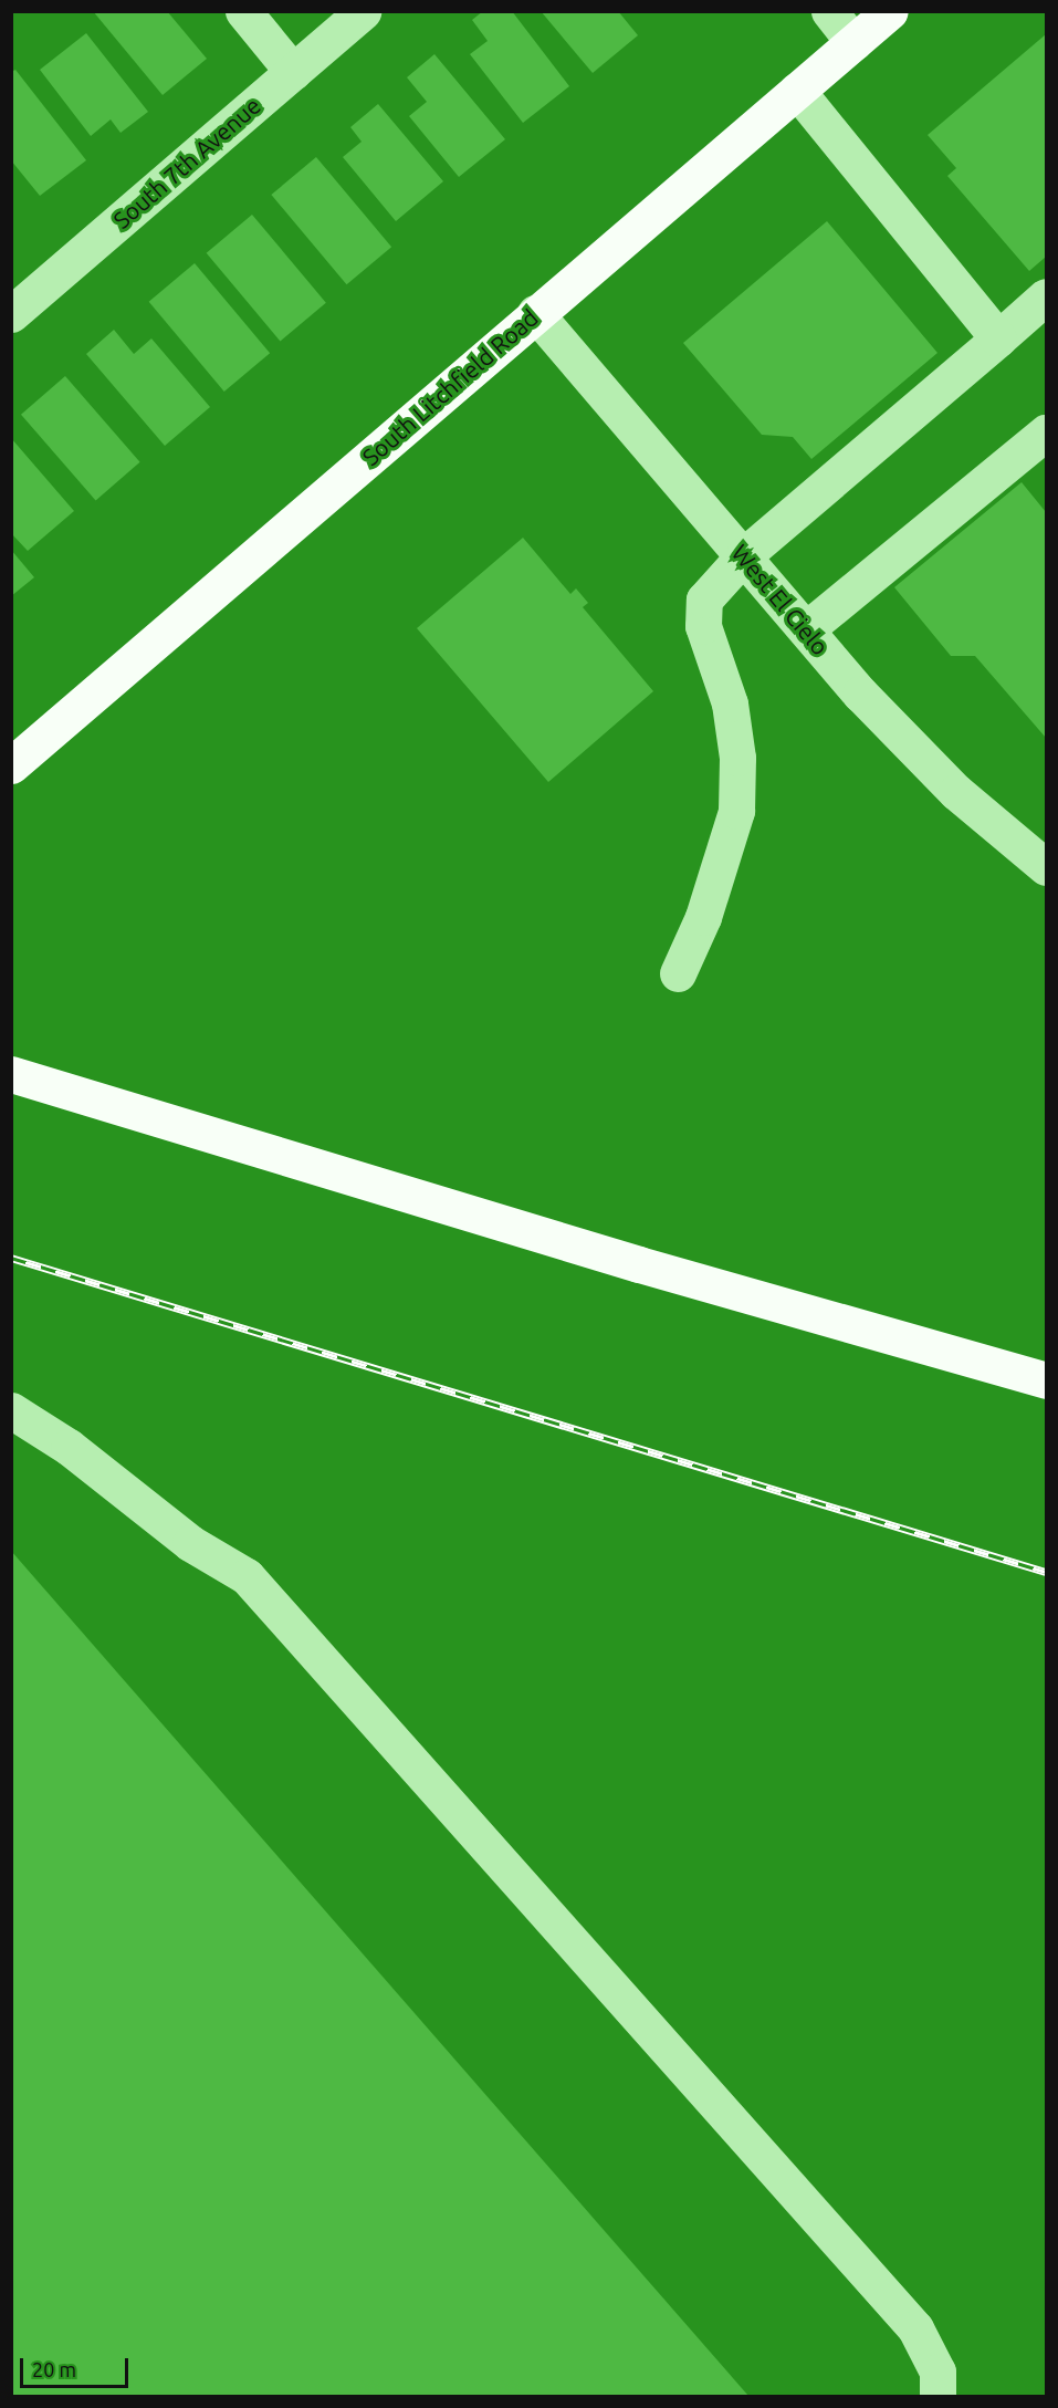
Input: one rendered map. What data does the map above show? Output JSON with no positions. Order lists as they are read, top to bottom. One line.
{"streets":{"main road":["South Litchfield Road"],"street":["South 7th Avenue","West El Cielo"]},"crossings":[["South Litchfield Road","West El Cielo"]],"scale_bar":"20 m"}
